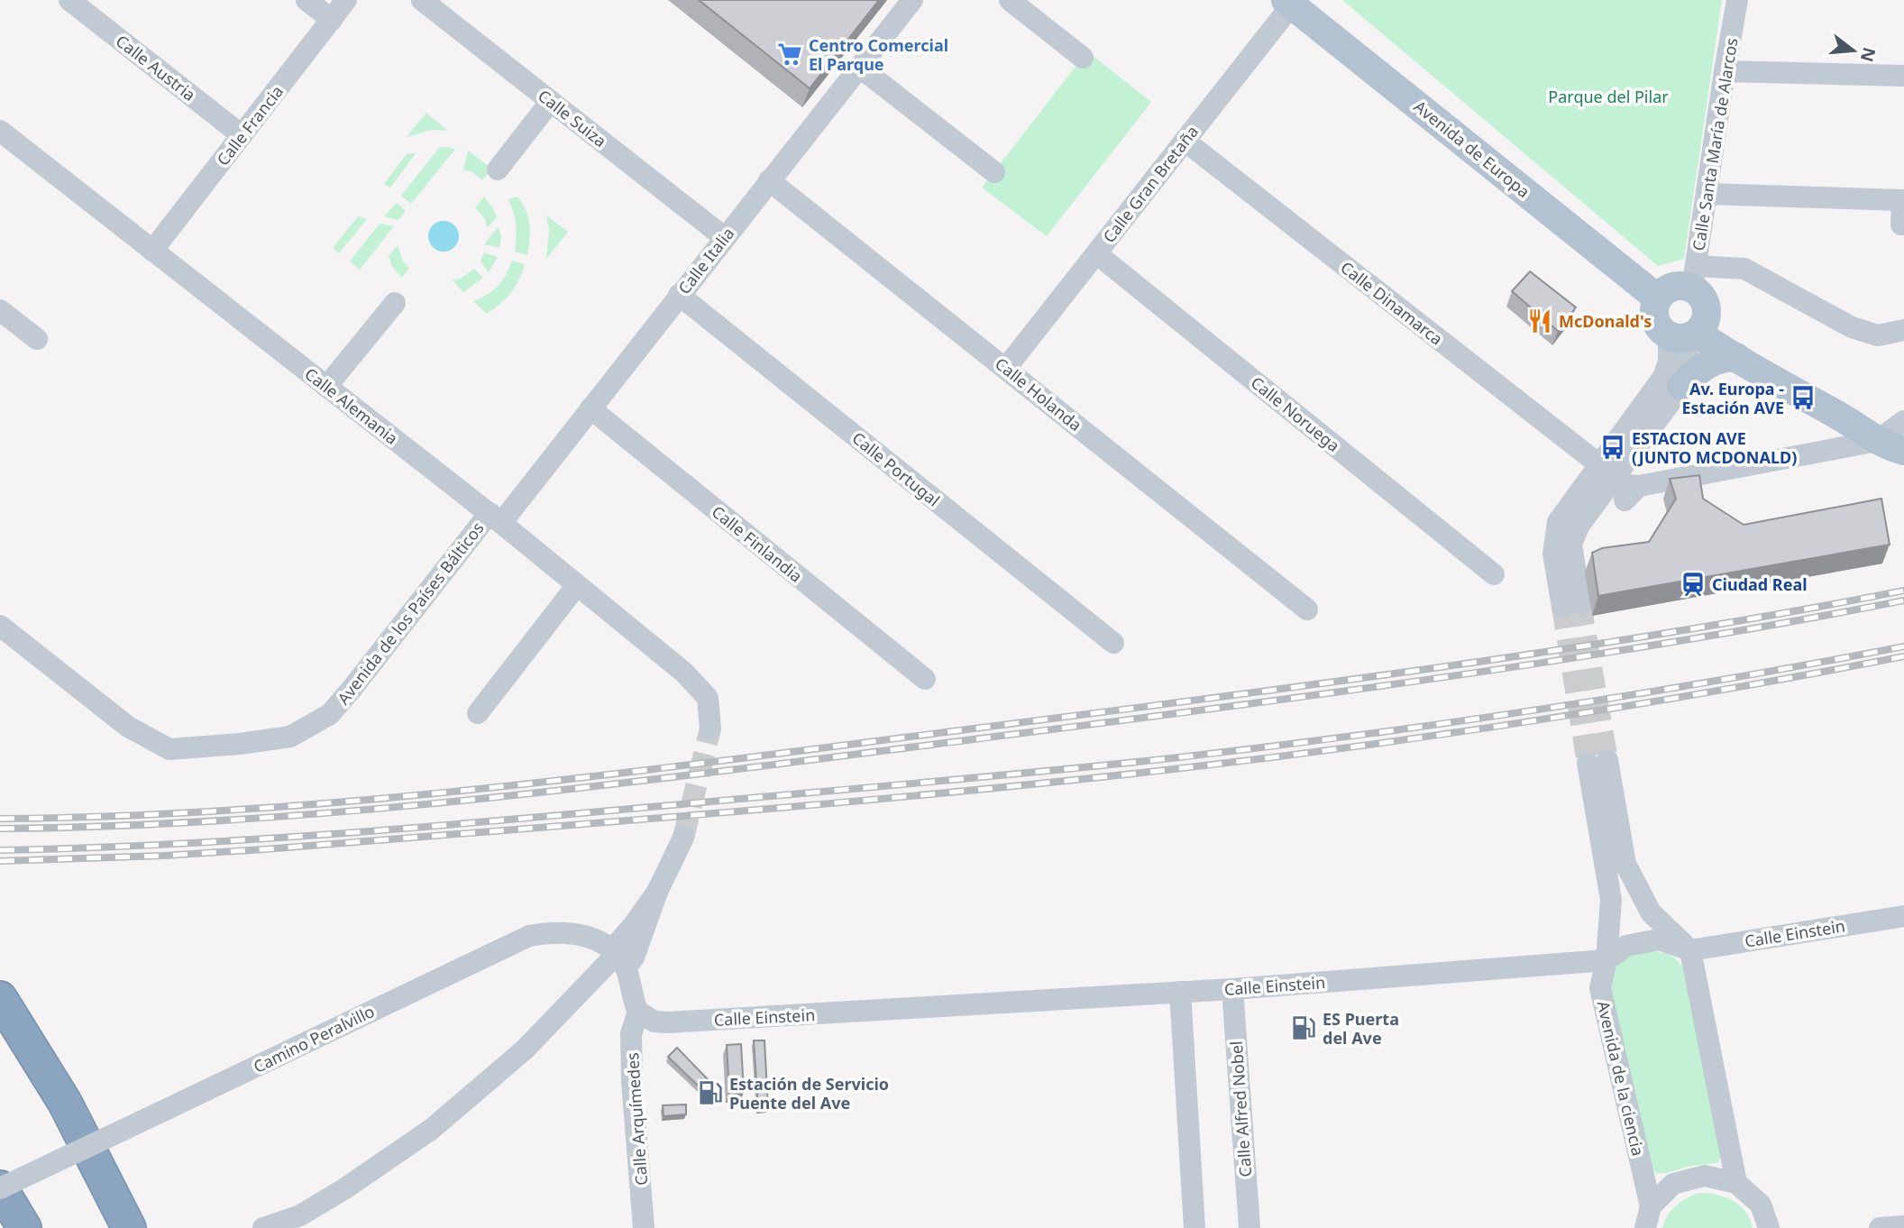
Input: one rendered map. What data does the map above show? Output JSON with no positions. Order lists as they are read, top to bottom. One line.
{"streets":{"main road":["Avenida de Europa"],"street":["Calle Austria","Calle Suiza","Calle Francia","Calle Santa María de Alarcos","Calle Gran Bretaña","Calle Italia","Calle Dinamarca","Calle Holanda","Calle Alemania","Calle Noruega","Calle Portugal","Calle Finlandia","Avenida de los Países Bálticos","Calle Einstein","Camino Peralvillo","Avenida de la ciencia","Calle Alfred Nobel","Calle Arquímedes"]},"crossings":[["Calle Austria","Calle Francia"],["Calle Suiza","Calle Italia"],["Calle Francia","Calle Alemania"],["Calle Santa María de Alarcos","Avenida de Europa"],["Avenida de Europa","Calle Gran Bretaña"],["Calle Gran Bretaña","Calle Dinamarca"],["Calle Gran Bretaña","Calle Holanda"],["Calle Gran Bretaña","Calle Noruega"],["Calle Italia","Calle Holanda"],["Calle Italia","Calle Alemania"],["Calle Italia","Calle Portugal"],["Calle Italia","Calle Finlandia"],["Calle Italia","Avenida de los Países Bálticos"],["Calle Alemania","Avenida de los Países Bálticos"],["Calle Einstein","Avenida de la ciencia"],["Calle Einstein","Calle Alfred Nobel"],["Calle Einstein","Calle Arquímedes"]],"parks":["Parque del Pilar"],"places":{"supermarket":["Centro Comercial El Parque"],"restaurant":["McDonald's"],"bus stop":["Av. Europa - Estación AVE","ESTACION AVE (JUNTO MCDONALD)"],"station":["Ciudad Real"],"fuel station":["ES Puerta del Ave","Estación de Servicio Puente del Ave"]},"north":"right"}
